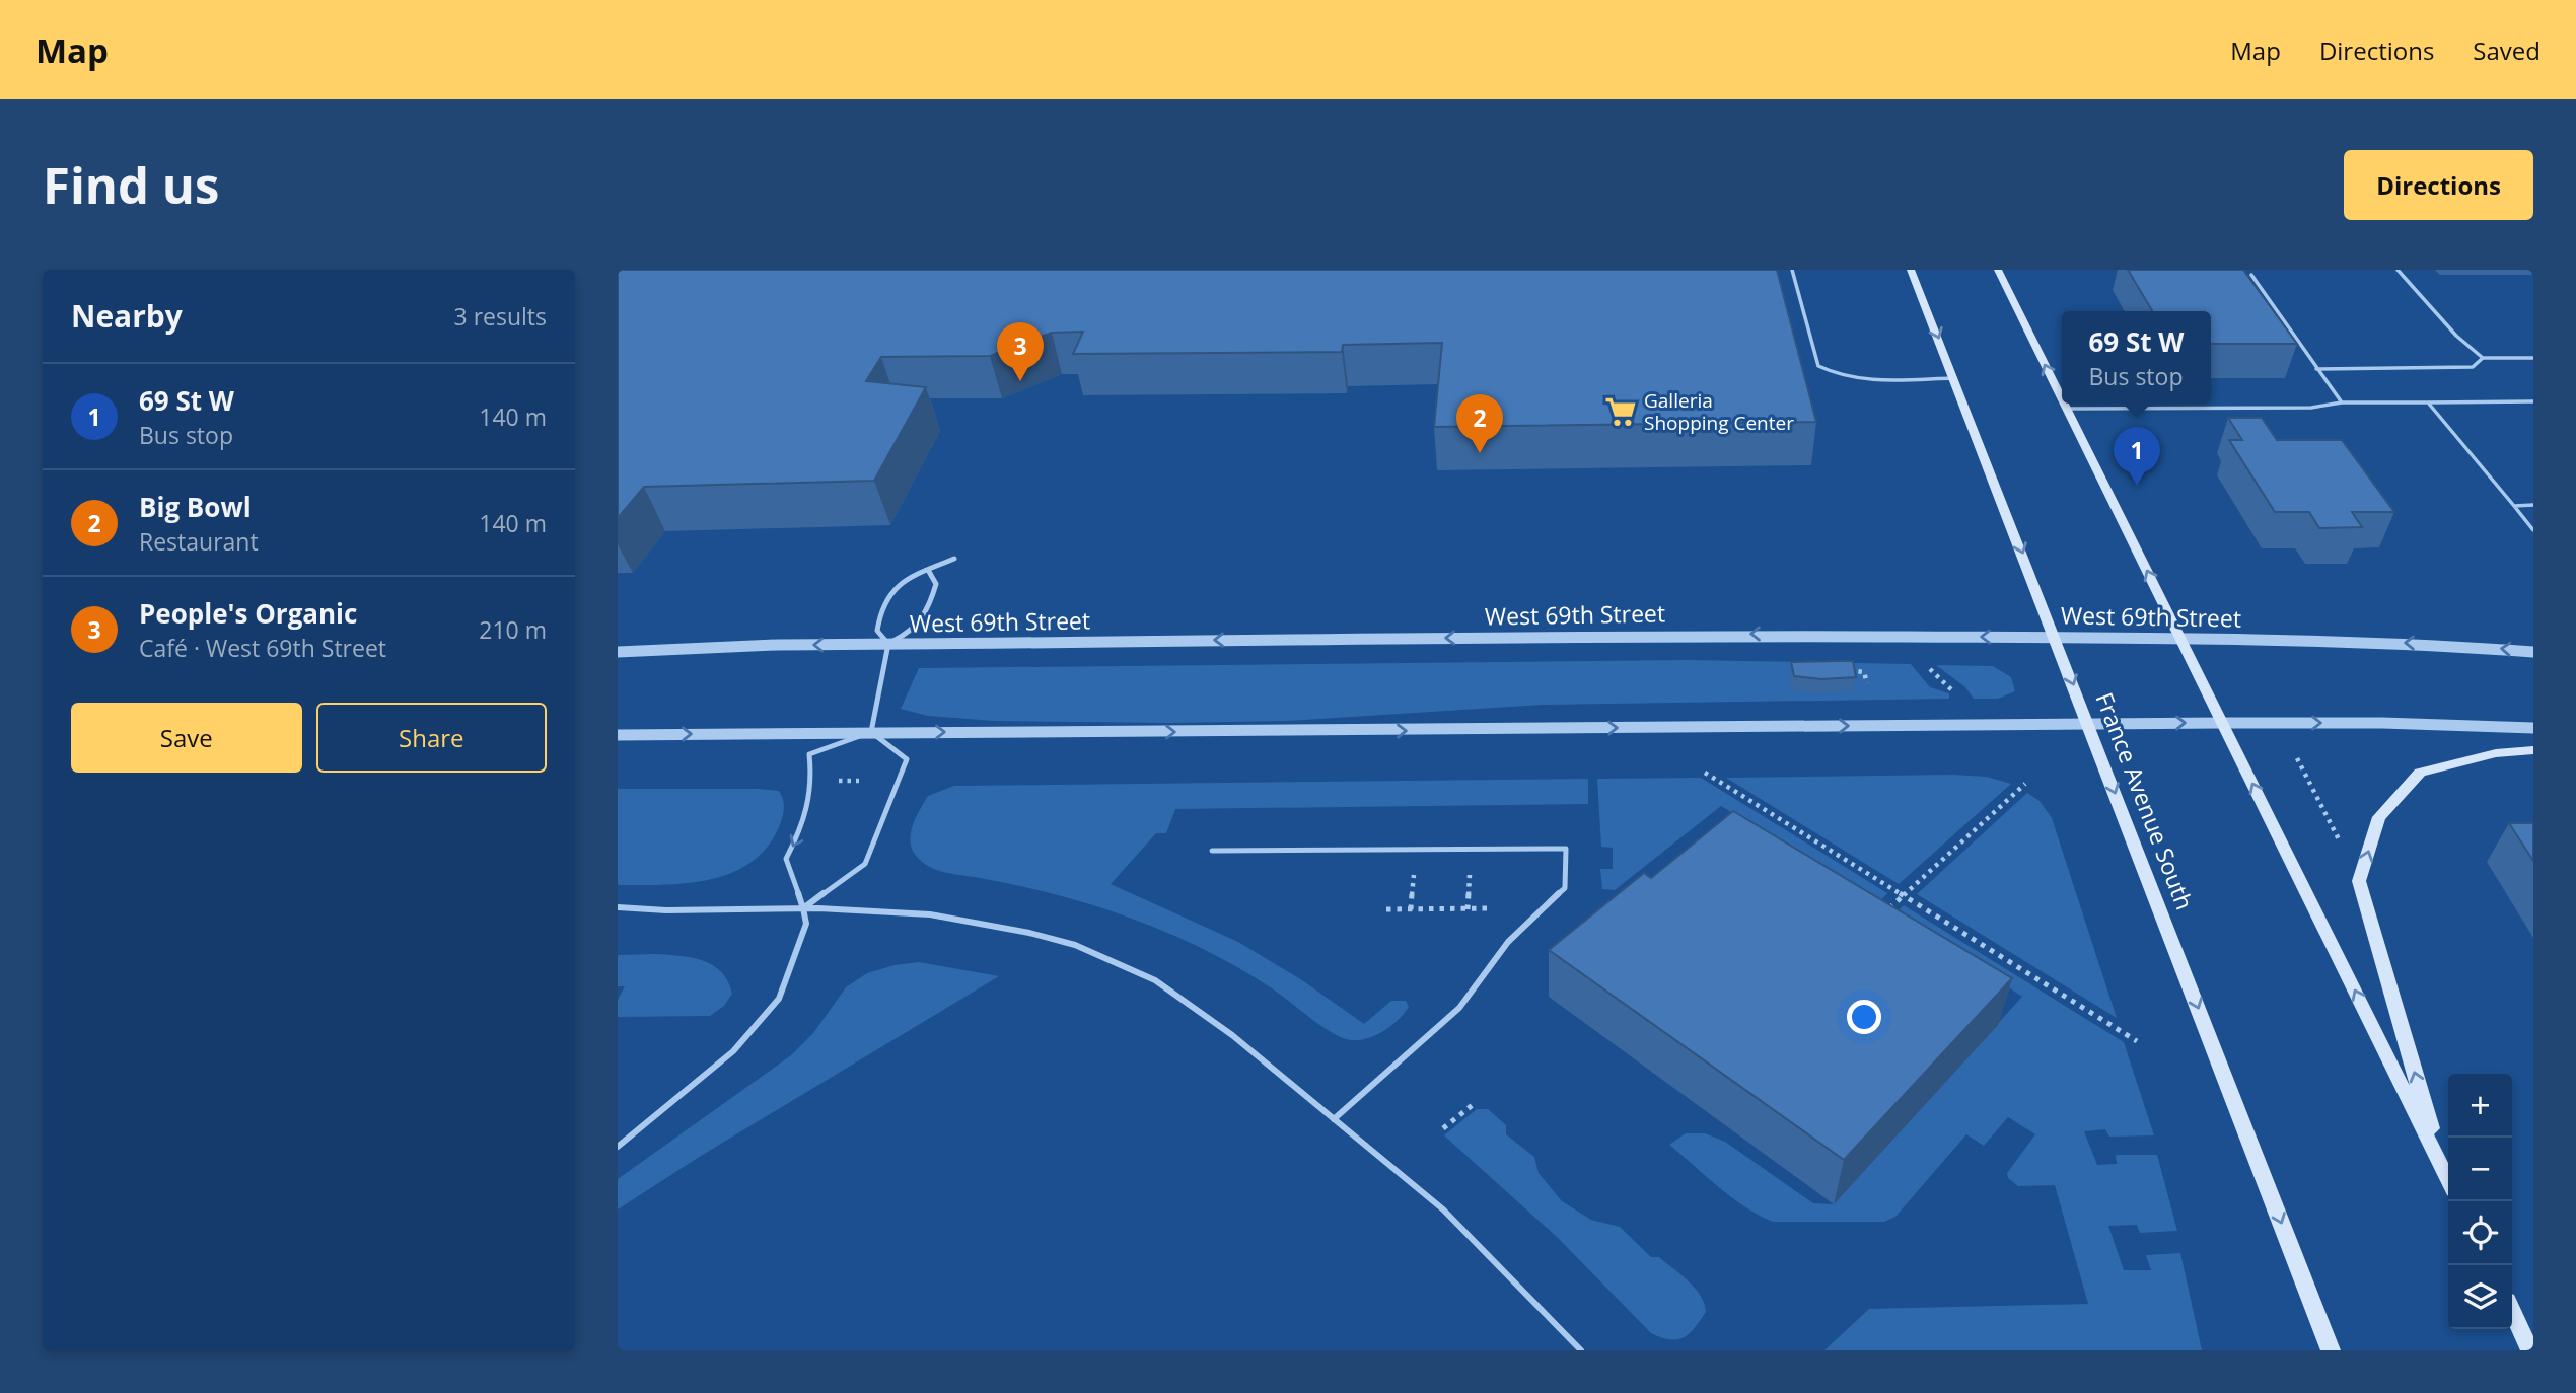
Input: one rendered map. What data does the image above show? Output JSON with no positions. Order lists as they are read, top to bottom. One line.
{"streets":{"main road":["France Avenue South"],"street":["West 69th Street"]},"crossings":[["West 69th Street","France Avenue South"]],"places":{"supermarket":["Galleria Shopping Center"]},"page":{"header":"Map","nav":["Map","Directions","Saved"],"buttons":["Directions",["Save","Share"]],"title":"Find us","heading":["Nearby","3 results"],"popup":["69 St W","Bus stop"],"pins":["3","2","1"],"list":[{"mark":"1","name":"69 St W","note":"Bus stop","value":"140 m"},{"mark":"2","name":"Big Bowl","note":"Restaurant","value":"140 m"},{"mark":"3","name":"People's Organic","note":"Café · West 69th Street","value":"210 m"}],"map_buttons":["+","−"]}}
